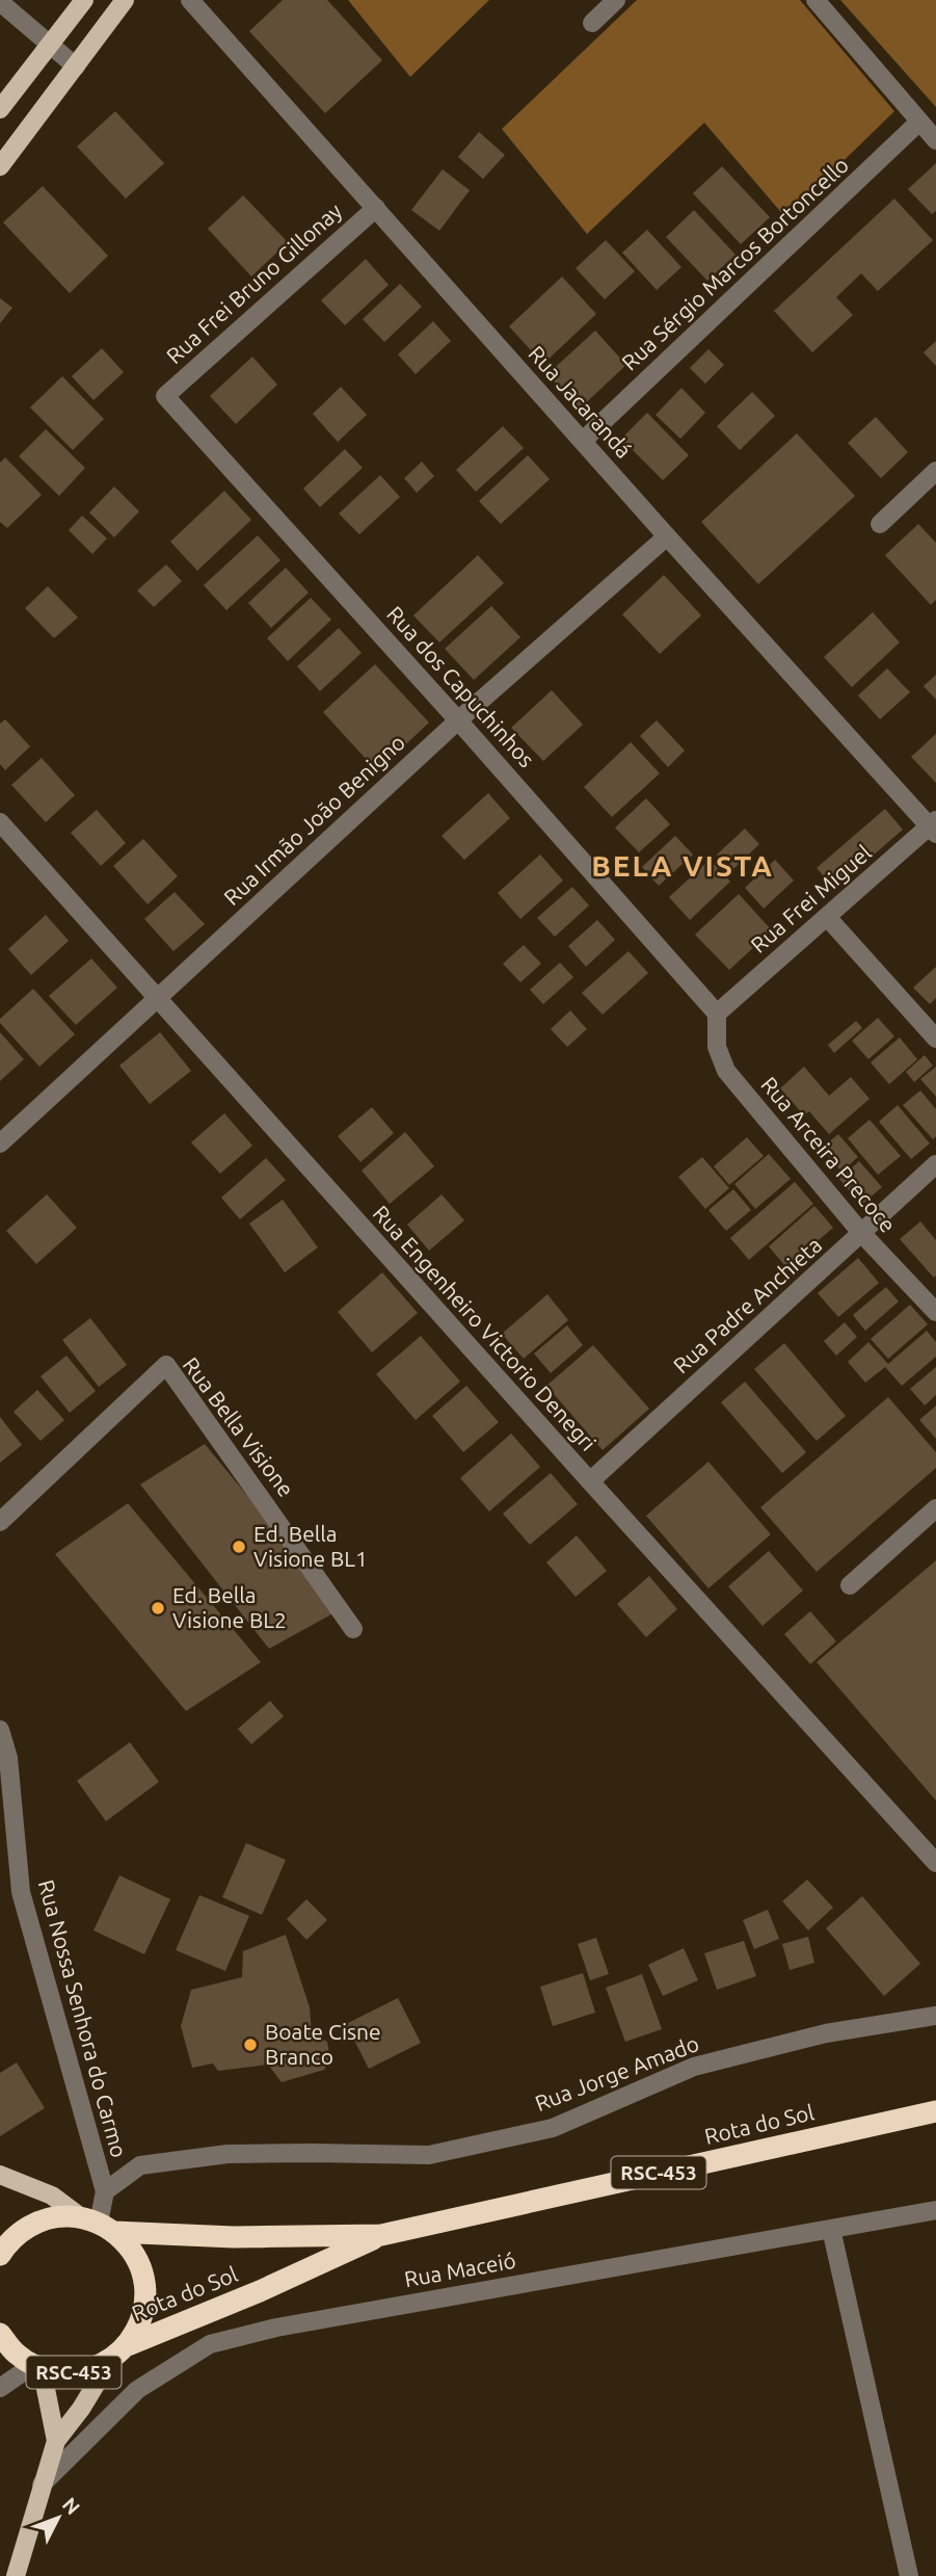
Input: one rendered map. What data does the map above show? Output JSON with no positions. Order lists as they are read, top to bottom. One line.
{"streets":{"highway":["Rota do Sol","RSC-453"],"street":["Rua Sérgio Marcos Bortoncello","Rua Frei Bruno Gillonay","Rua Jacarandá","Rua dos Capuchinhos","Rua Irmão João Benigno","Rua Frei Miguel","Rua Arceira Precoce","Rua Padre Anchieta","Rua Engenheiro Victorio Denegri","Rua Bella Visione","Rua Nossa Senhora do Carmo","Rua Jorge Amado","Rua Maceió"]},"crossings":[["Rua Sérgio Marcos Bortoncello","Rua Jacarandá"],["Rua Frei Bruno Gillonay","Rua Jacarandá"],["Rua Frei Bruno Gillonay","Rua dos Capuchinhos"],["Rua Jacarandá","Rua Irmão João Benigno"],["Rua Jacarandá","Rua Frei Miguel"],["Rua dos Capuchinhos","Rua Irmão João Benigno"],["Rua dos Capuchinhos","Rua Frei Miguel"],["Rua dos Capuchinhos","Rua Arceira Precoce"],["Rua Irmão João Benigno","Rua Engenheiro Victorio Denegri"],["Rua Frei Miguel","Rua Arceira Precoce"],["Rua Arceira Precoce","Rua Padre Anchieta"],["Rua Padre Anchieta","Rua Engenheiro Victorio Denegri"],["Rua Nossa Senhora do Carmo","Rua Jorge Amado"],["Rota do Sol","RSC-453"]],"districts":["BELA VISTA"],"places":["Ed. Bella Visione BL1","Ed. Bella Visione BL2","Boate Cisne Branco"],"north":"top right"}
